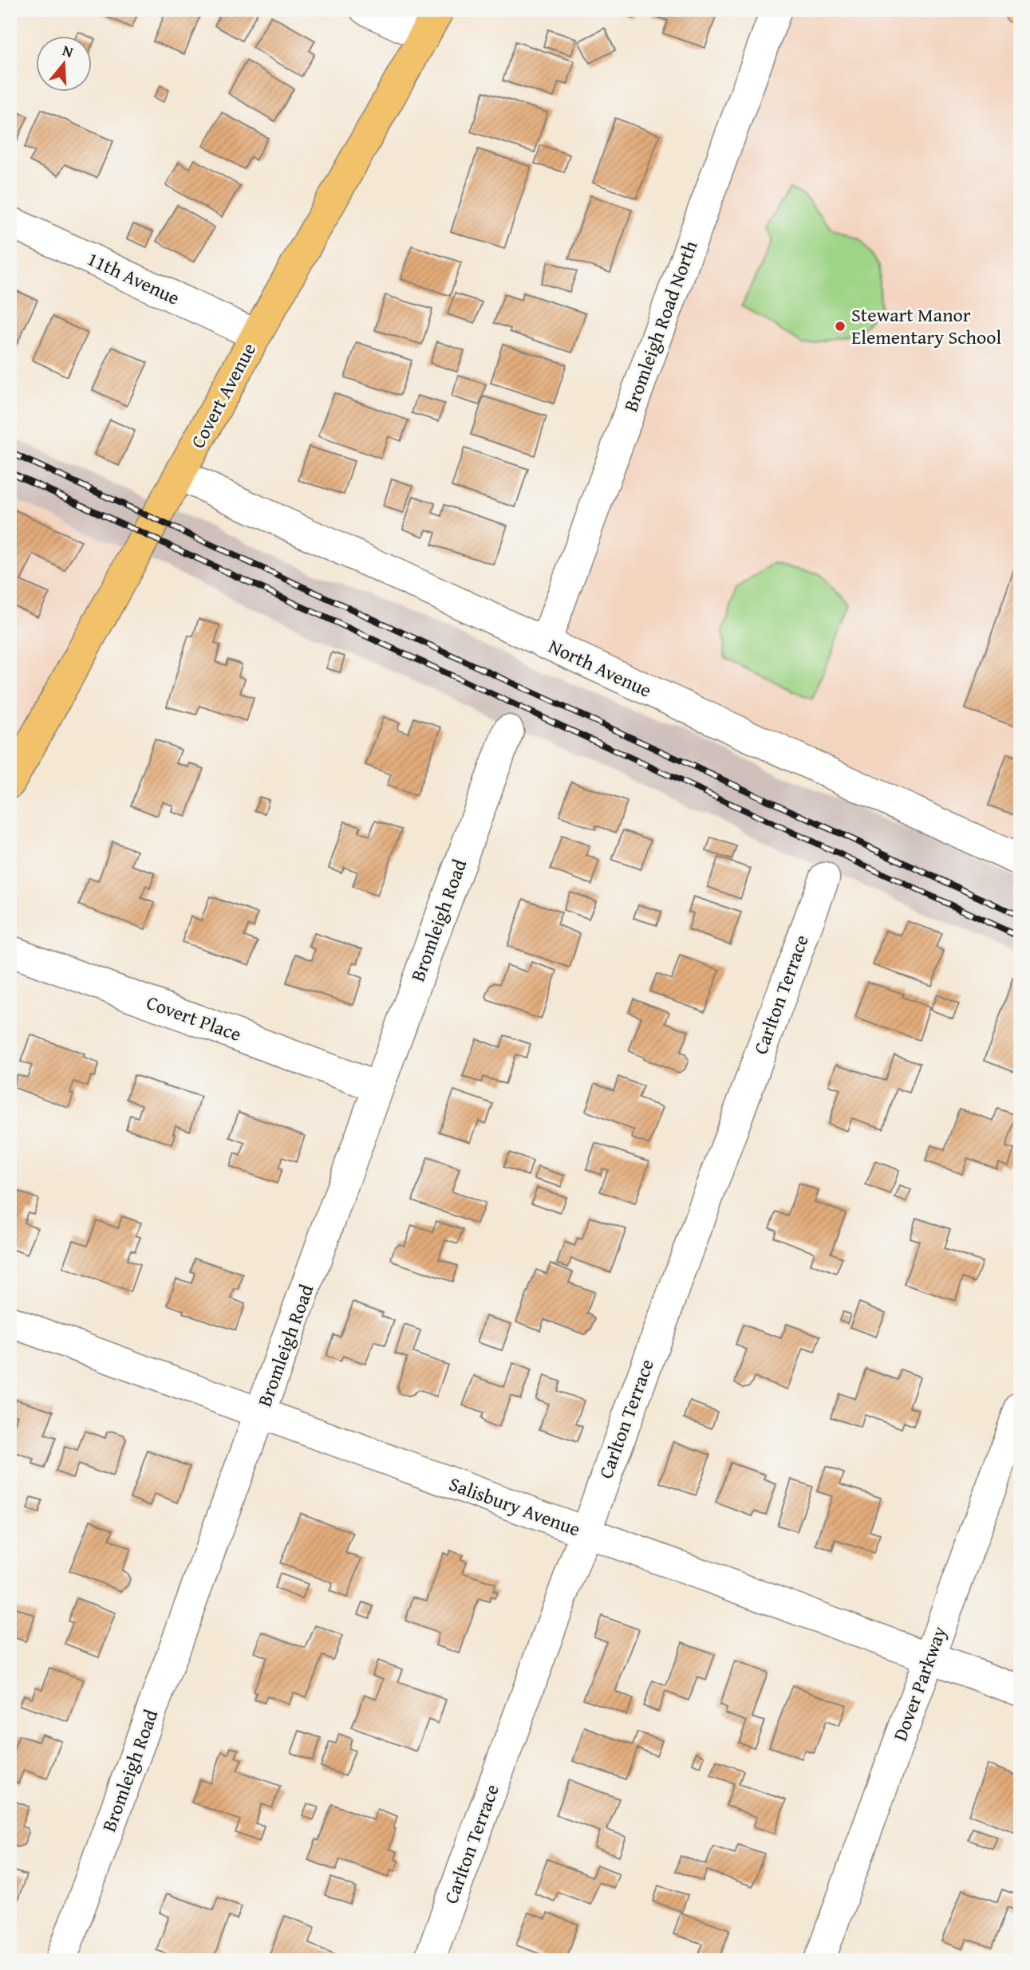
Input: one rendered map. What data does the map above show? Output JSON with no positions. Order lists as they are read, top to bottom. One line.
{"streets":{"main road":["Covert Avenue"],"street":["11th Avenue","Bromleigh Road North","North Avenue","Bromleigh Road","Carlton Terrace","Covert Place","Salisbury Avenue","Dover Parkway"]},"crossings":[["11th Avenue","Covert Avenue"],["Bromleigh Road North","North Avenue"],["Covert Avenue","North Avenue"],["Bromleigh Road","Covert Place"],["Bromleigh Road","Salisbury Avenue"],["Carlton Terrace","Salisbury Avenue"],["Salisbury Avenue","Dover Parkway"]],"places":["Stewart Manor Elementary School"],"north":"top"}
